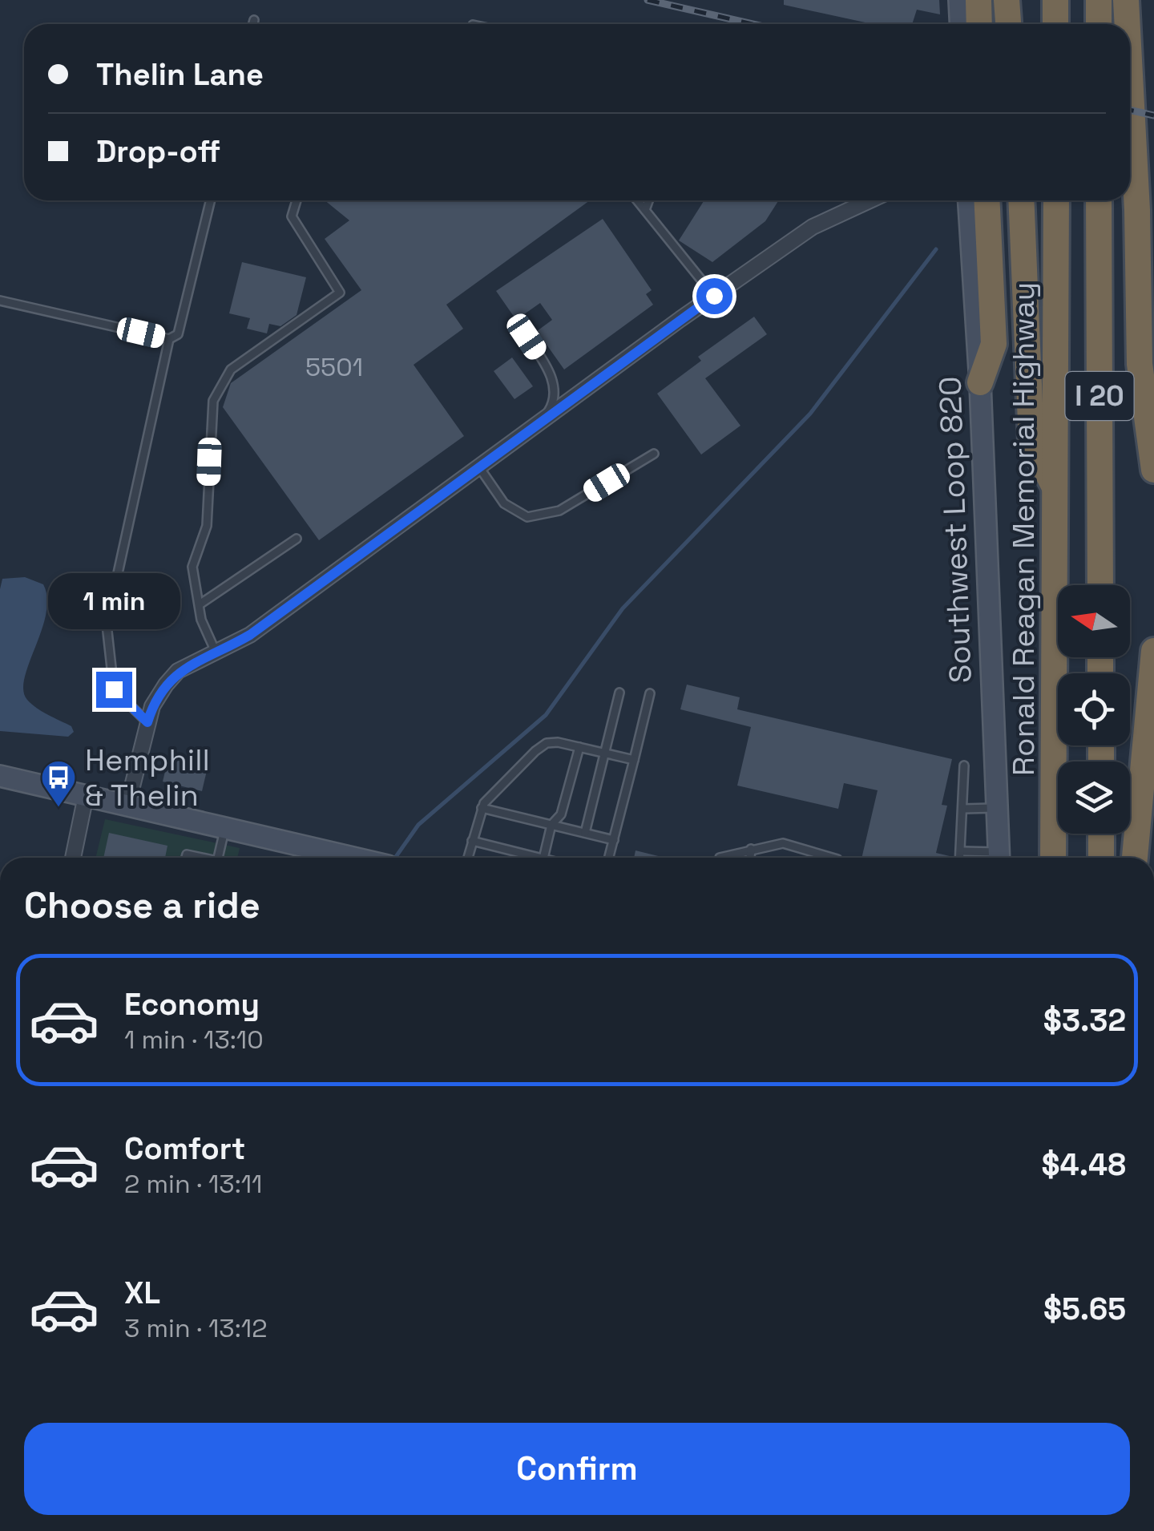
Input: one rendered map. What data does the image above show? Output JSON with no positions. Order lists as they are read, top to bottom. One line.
{"streets":{"highway":["I 20","Ronald Reagan Memorial Highway"],"main road":["Southwest Loop 820"]},"places":{"bus stop":["Hemphill & Thelin"]},"house_numbers":["5501"],"north":"left","page":{"banner":["Thelin Lane","Drop-off"],"bubble":"1 min","heading":"Choose a ride","list":[{"name":"Economy","note":"1 min · 13:10","value":"$3.32"},{"name":"Comfort","note":"2 min · 13:11","value":"$4.48"},{"name":"XL","note":"3 min · 13:12","value":"$5.65"}],"buttons":"Confirm"}}
